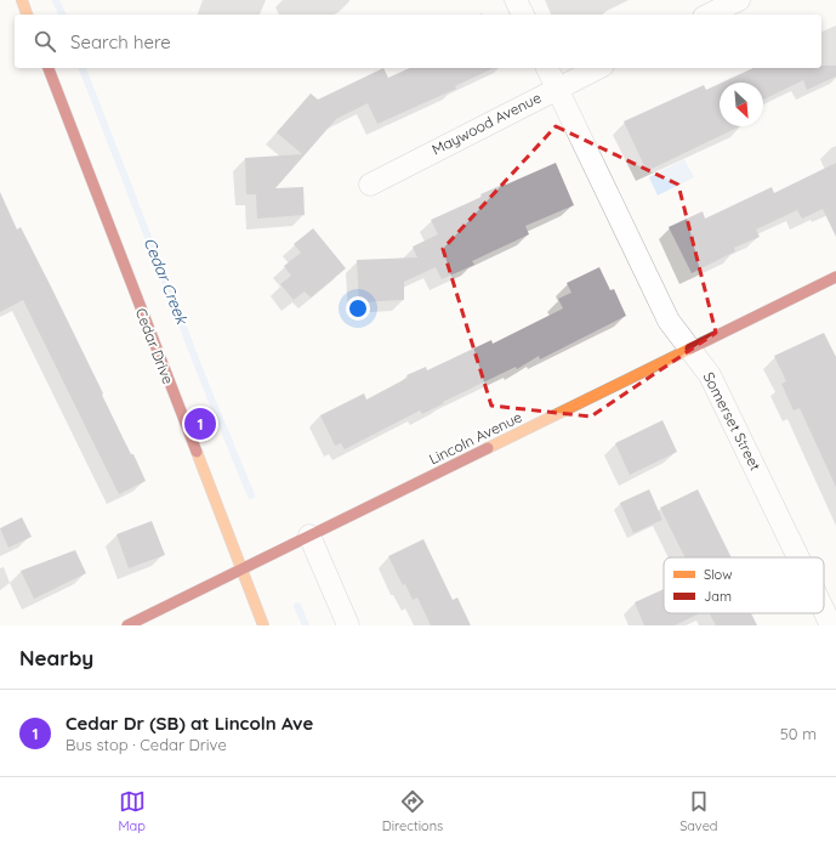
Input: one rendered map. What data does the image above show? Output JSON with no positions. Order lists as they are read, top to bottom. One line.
{"streets":{"street":["Maywood Avenue","Cedar Drive","Somerset Street","Lincoln Avenue"]},"crossings":[["Maywood Avenue","Somerset Street"],["Cedar Drive","Lincoln Avenue"],["Somerset Street","Lincoln Avenue"]],"water":["Cedar Creek"],"legend":["Slow","Jam"],"north":"bottom right","page":{"search":"Search here","pins":"1","heading":"Nearby","list":[{"mark":"1","name":"Cedar Dr (SB) at Lincoln Ave","note":"Bus stop · Cedar Drive","value":"50 m"}],"nav":["Map","Directions","Saved"]}}
